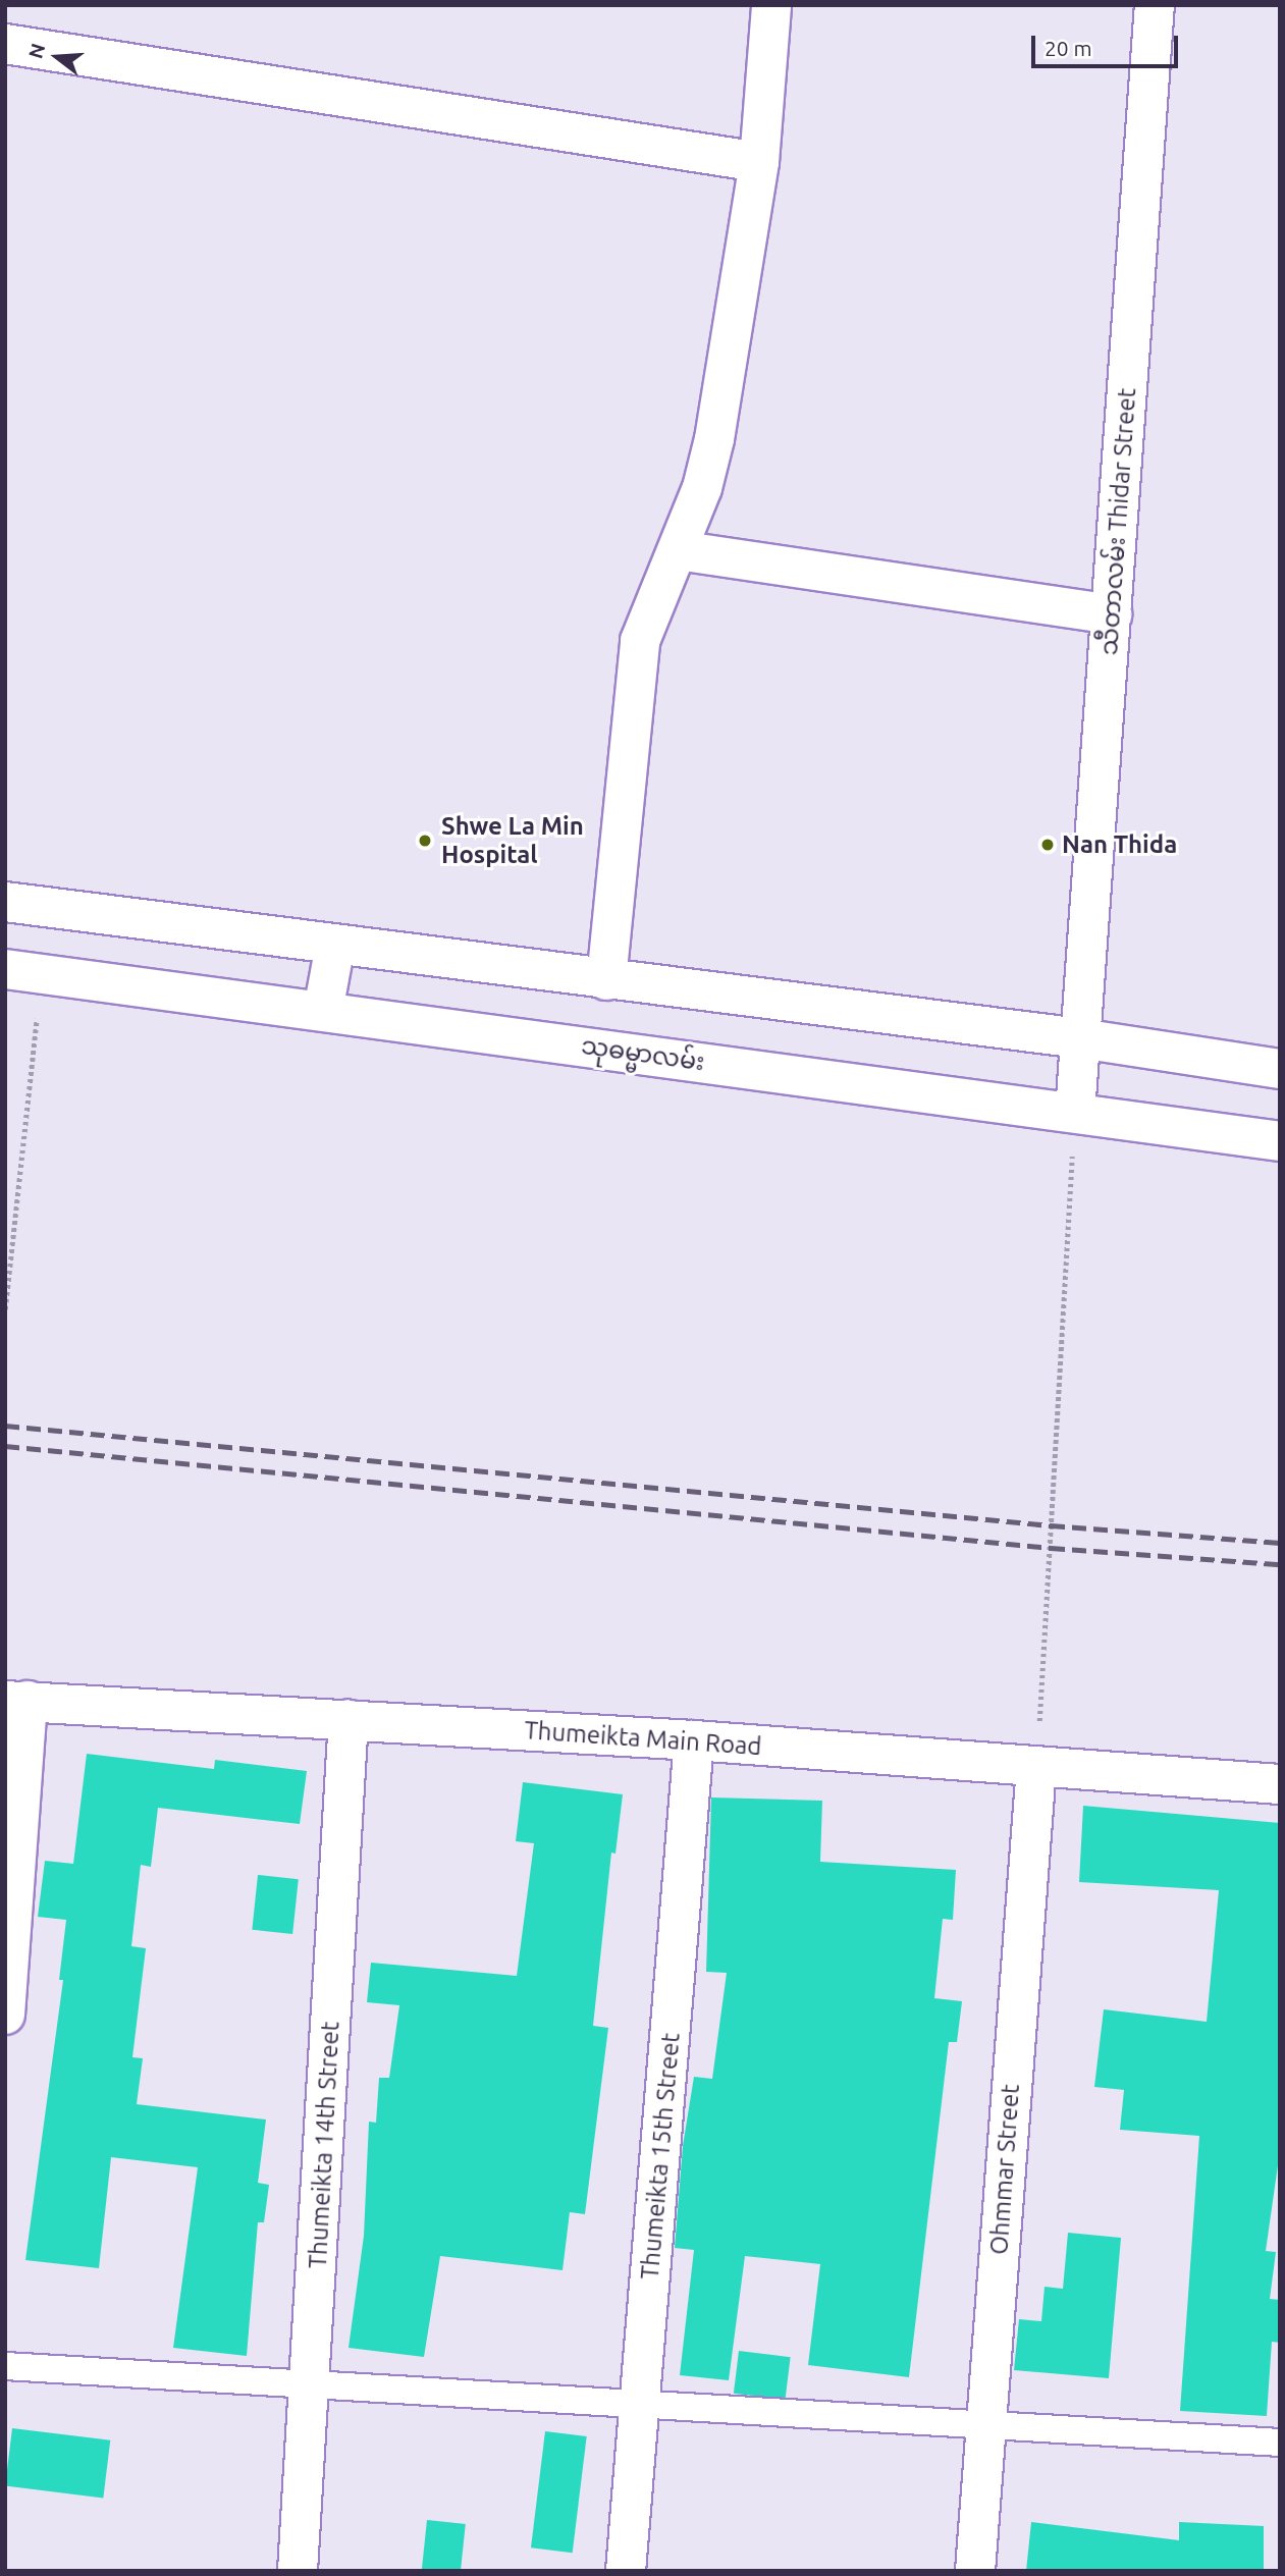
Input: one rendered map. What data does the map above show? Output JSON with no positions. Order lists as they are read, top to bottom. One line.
{"streets":{"street":["သီတာလမ်း Thidar Street","သုဓမ္မာလမ်း","Thumeikta Main Road","Thumeikta 14th Street","Thumeikta 15th Street","Ohmmar Street"]},"crossings":[["သီတာလမ်း Thidar Street","သုဓမ္မာလမ်း"],["Thumeikta Main Road","Thumeikta 14th Street"],["Thumeikta Main Road","Thumeikta 15th Street"],["Thumeikta Main Road","Ohmmar Street"]],"places":["Shwe La Min Hospital","Nan Thida"],"scale_bar":"20 m","north":"left"}
